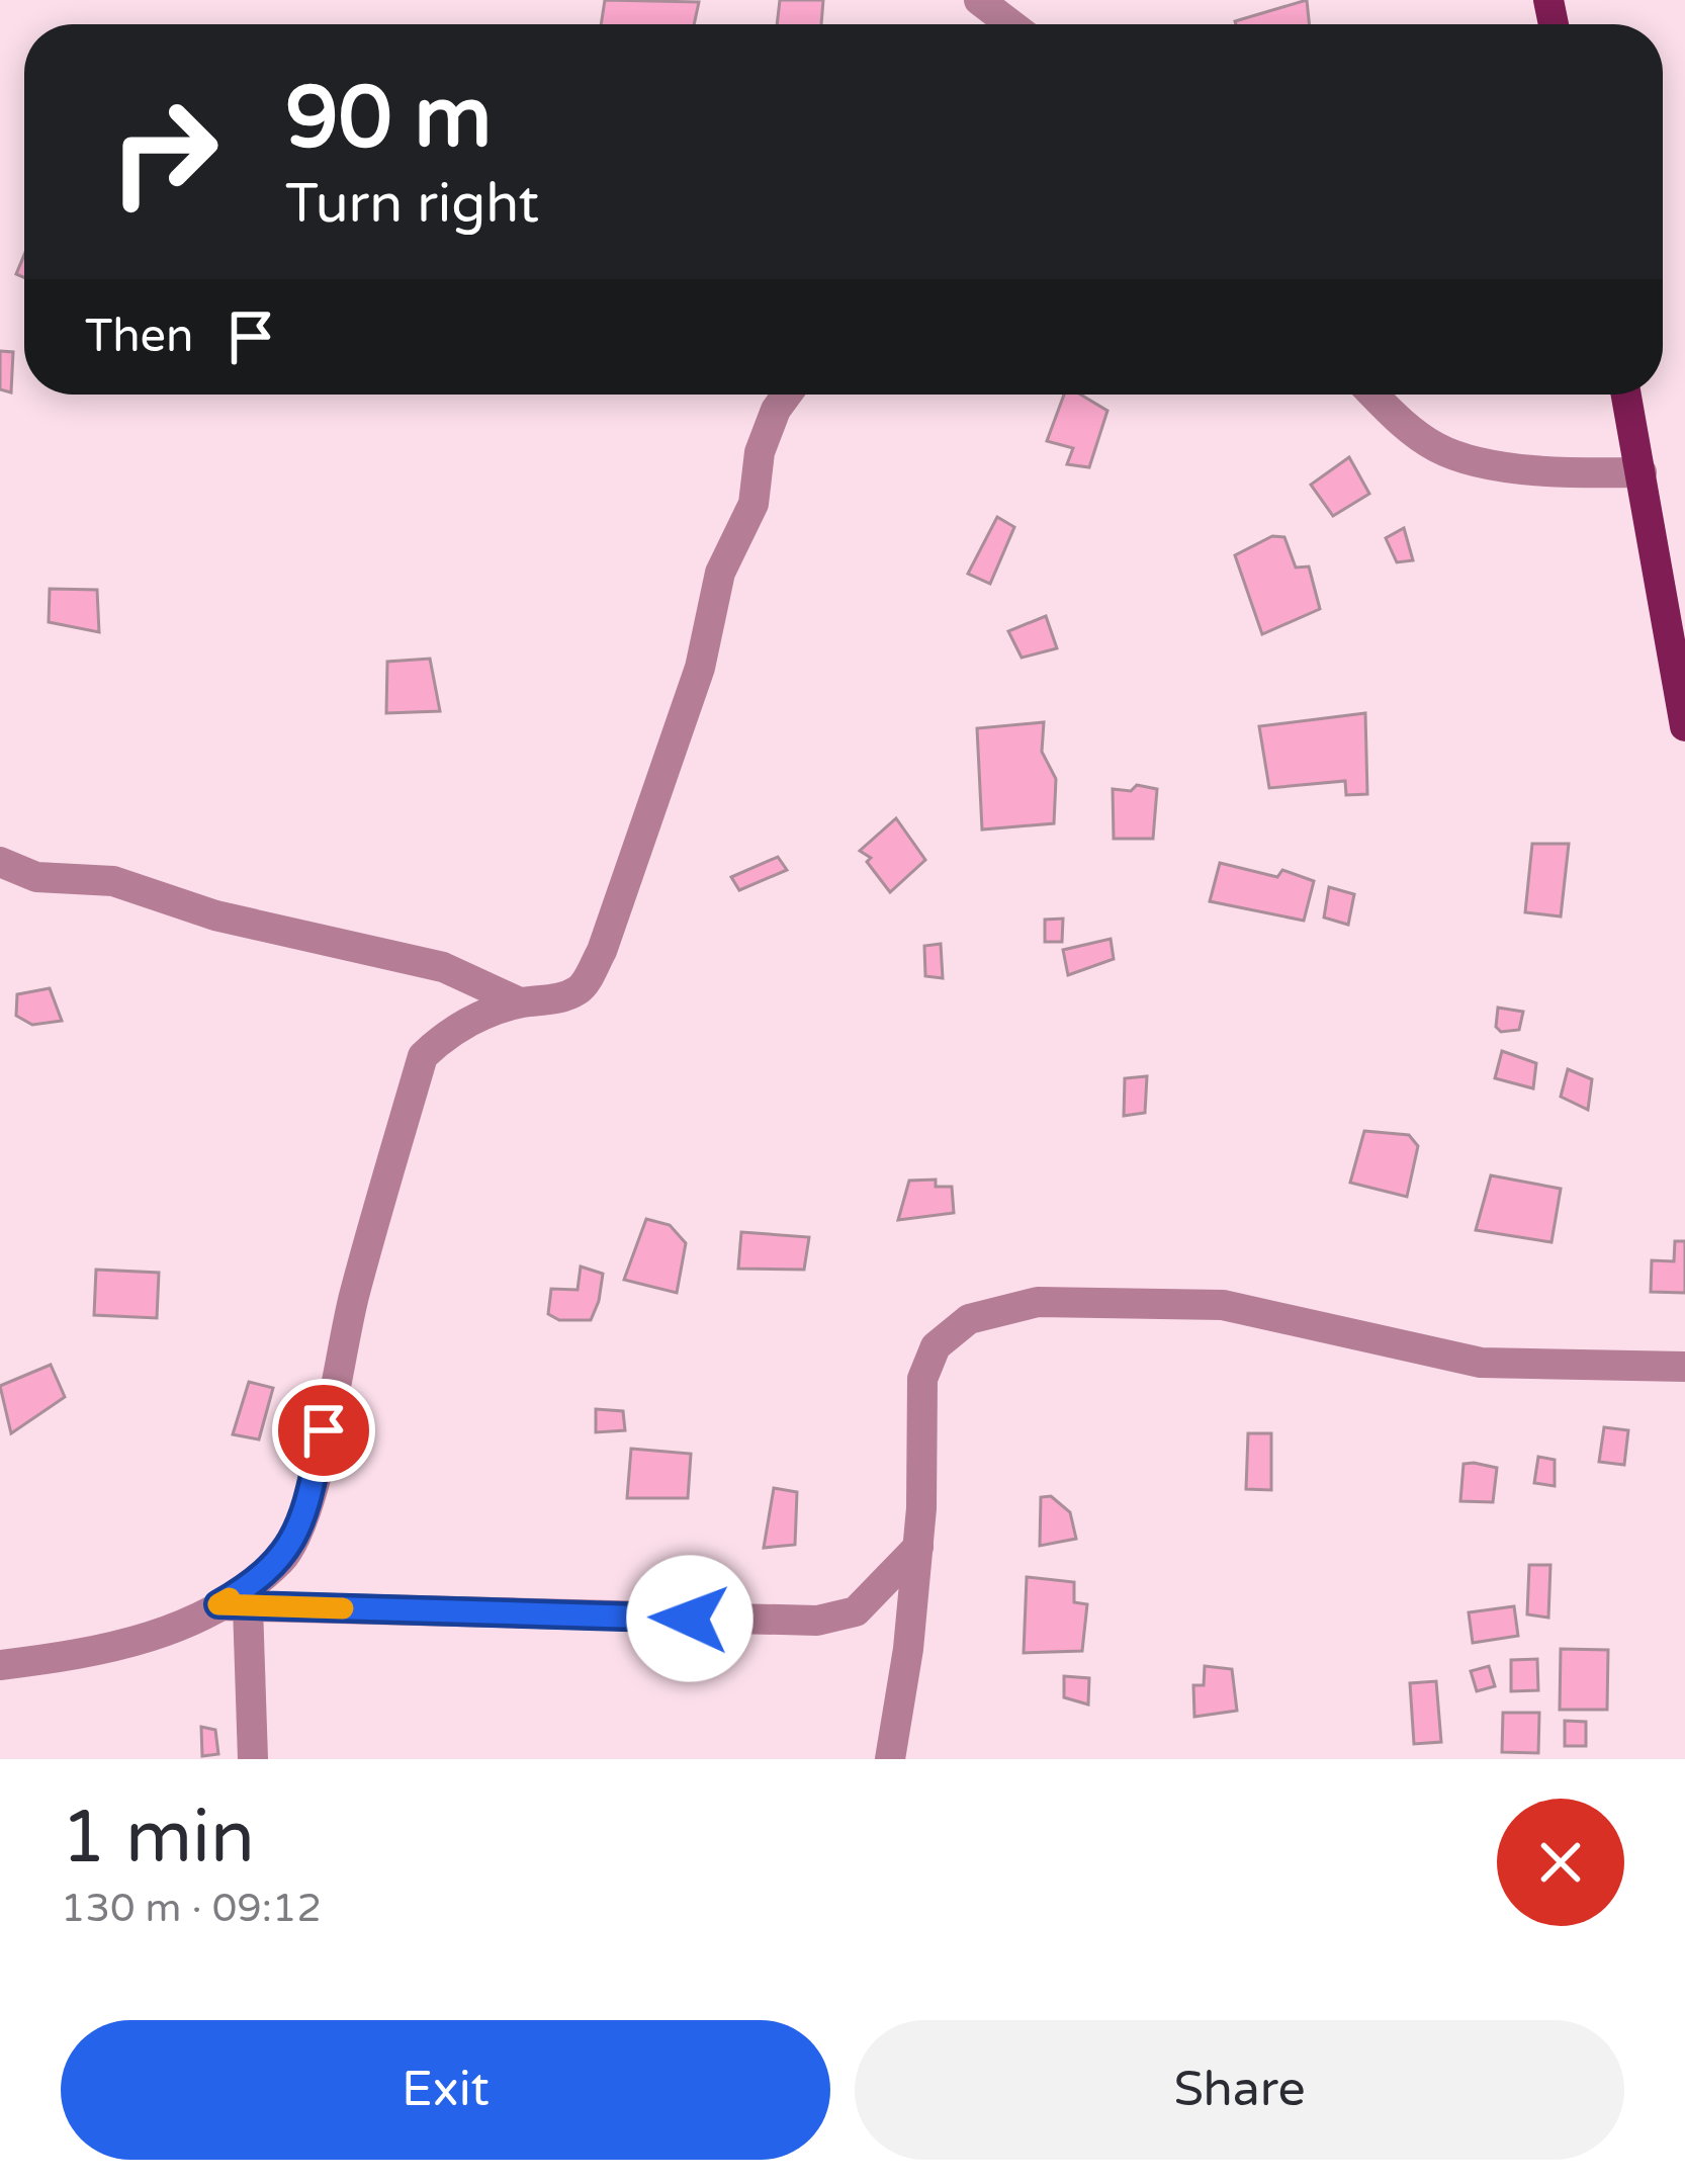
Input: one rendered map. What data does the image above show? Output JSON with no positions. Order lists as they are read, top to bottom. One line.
{"page":{"turn":["90 m","Turn right"],"then":"Then","heading":["1 min","130 m · 09:12"],"buttons":["Exit","Share"]}}
